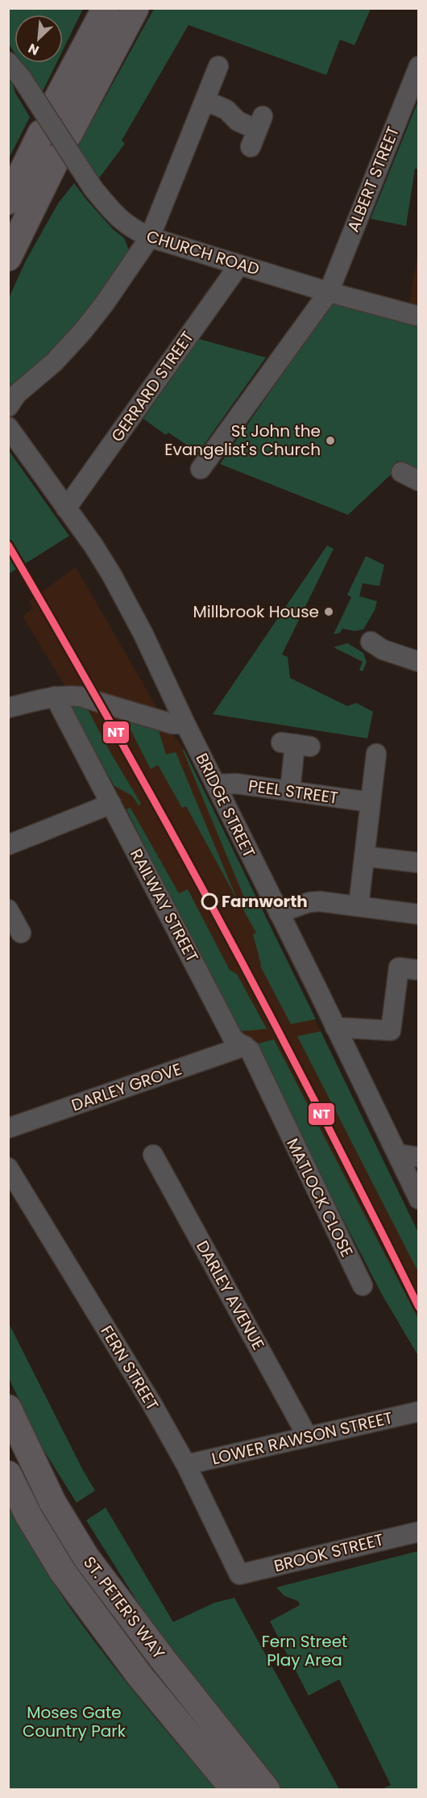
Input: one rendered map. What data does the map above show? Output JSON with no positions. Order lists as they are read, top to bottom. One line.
{"streets":{"highway":["ST. PETER'S WAY"],"street":["ALBERT STREET","CHURCH ROAD","GERRARD STREET","PEEL STREET","BRIDGE STREET","RAILWAY STREET","DARLEY GROVE","MATLOCK CLOSE","DARLEY AVENUE","FERN STREET","LOWER RAWSON STREET","BROOK STREET"]},"crossings":[["ALBERT STREET","CHURCH ROAD"],["CHURCH ROAD","GERRARD STREET"],["GERRARD STREET","BRIDGE STREET"],["PEEL STREET","BRIDGE STREET"],["RAILWAY STREET","DARLEY GROVE"],["RAILWAY STREET","MATLOCK CLOSE"],["DARLEY AVENUE","LOWER RAWSON STREET"],["FERN STREET","LOWER RAWSON STREET"],["FERN STREET","BROOK STREET"]],"parks":["Fern Street Play Area","Moses Gate Country Park"],"places":["St John the Evangelist's Church","Millbrook House","Farnworth"],"lines":["transit line NT"],"north":"bottom left"}
